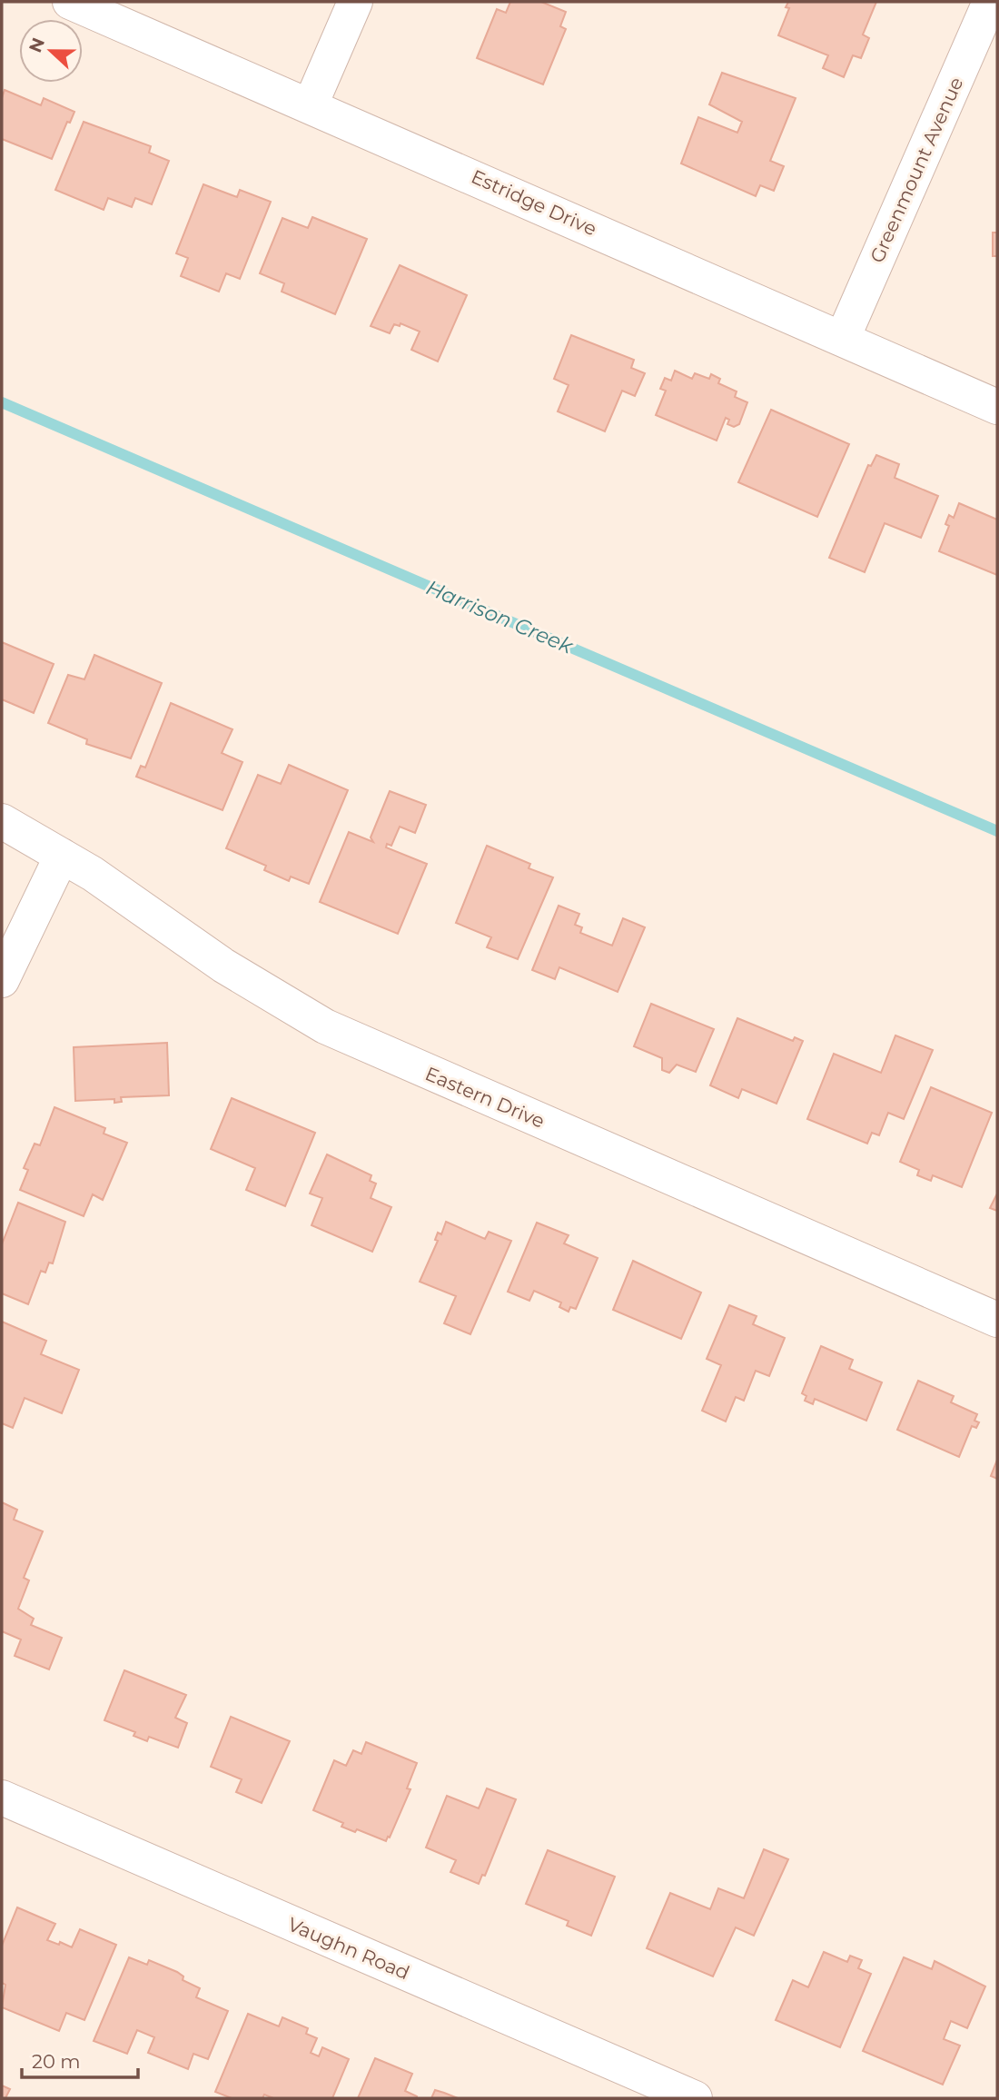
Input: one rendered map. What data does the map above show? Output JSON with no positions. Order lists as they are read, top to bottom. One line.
{"streets":{"street":["Greenmount Avenue","Estridge Drive","Eastern Drive","Vaughn Road"]},"crossings":[["Greenmount Avenue","Estridge Drive"]],"water":["Harrison Creek"],"scale_bar":"20 m","north":"left"}
